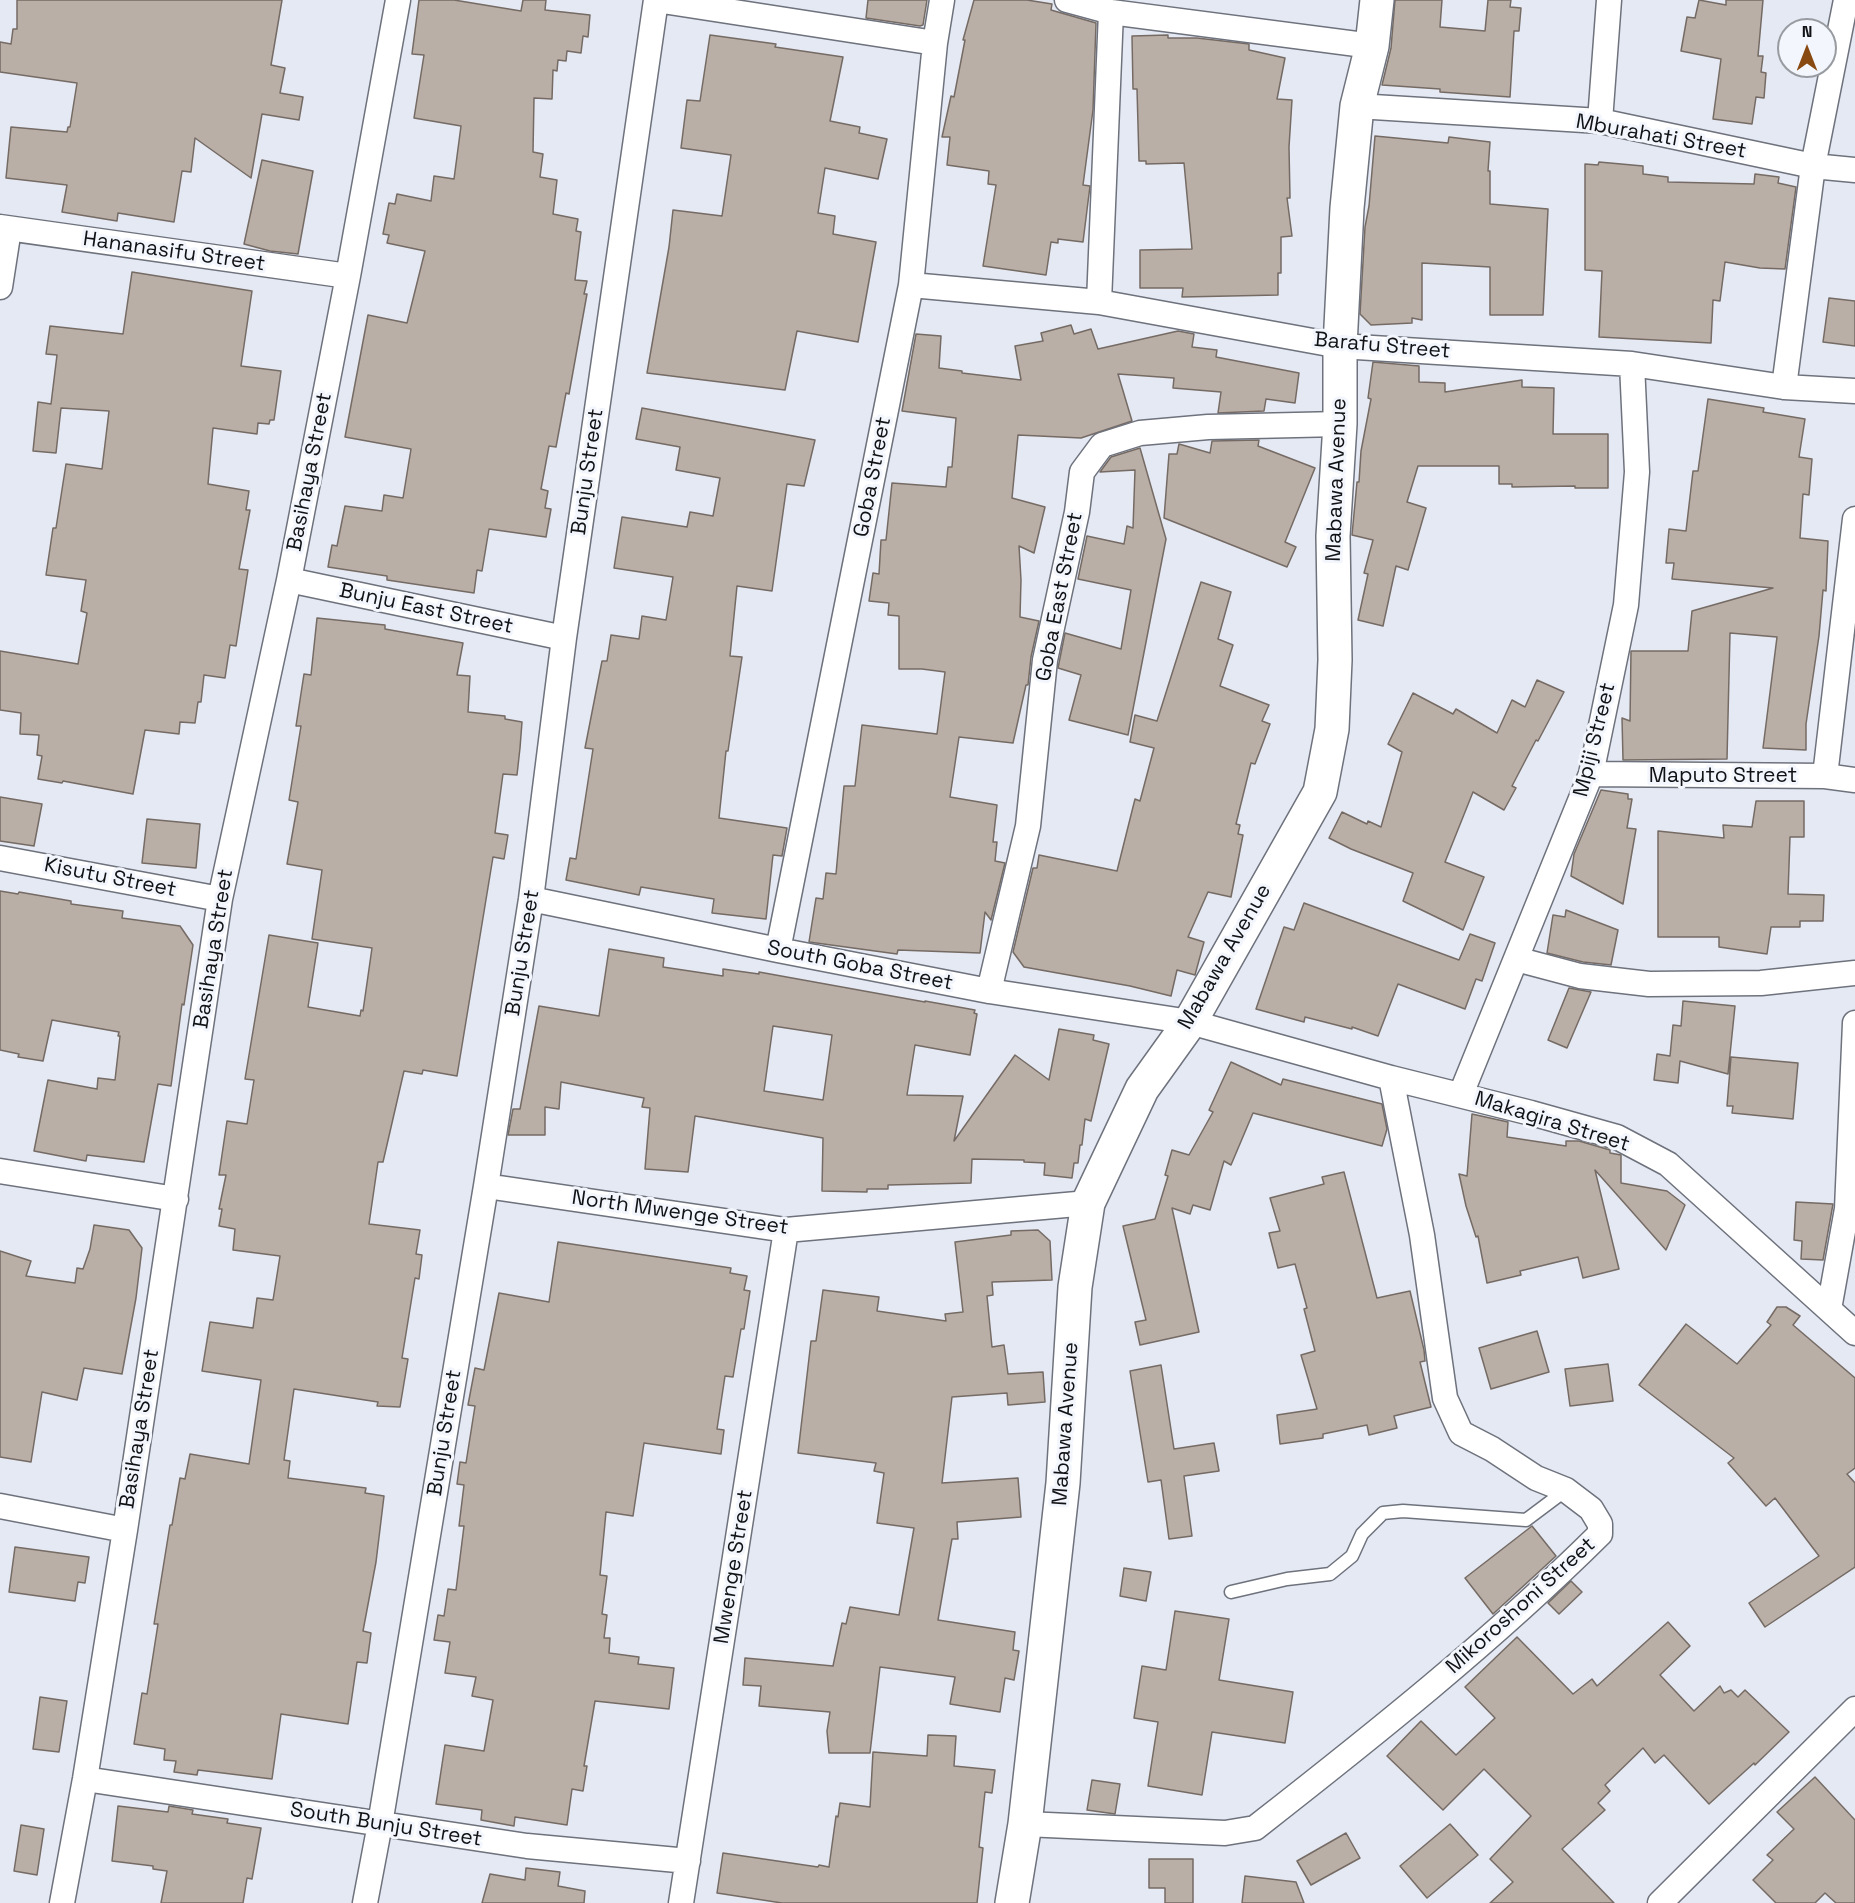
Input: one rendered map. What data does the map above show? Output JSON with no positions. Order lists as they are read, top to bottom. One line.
{"streets":{"street":["Mburahati Street","Hananasifu Street","Barafu Street","Basihaya Street","Bunju Street","Goba Street","Mabawa Avenue","Goba East Street","Bunju East Street","Mpiji Street","Maputo Street","Kisutu Street","South Goba Street","Makagira Street","North Mwenge Street","Mwenge Street","Mikoroshoni Street","South Bunju Street"]},"crossings":[["Mburahati Street","Mabawa Avenue"],["Hananasifu Street","Basihaya Street"],["Barafu Street","Goba Street"],["Barafu Street","Mabawa Avenue"],["Barafu Street","Mpiji Street"],["Basihaya Street","Bunju East Street"],["Basihaya Street","Kisutu Street"],["Basihaya Street","South Bunju Street"],["Bunju Street","Bunju East Street"],["Bunju Street","South Goba Street"],["Bunju Street","North Mwenge Street"],["Bunju Street","South Bunju Street"],["Goba Street","South Goba Street"],["Mabawa Avenue","Goba East Street"],["Mabawa Avenue","South Goba Street"],["Mabawa Avenue","Makagira Street"],["Mabawa Avenue","North Mwenge Street"],["Mabawa Avenue","Mikoroshoni Street"],["Goba East Street","South Goba Street"],["Mpiji Street","Maputo Street"],["Mpiji Street","Makagira Street"],["South Goba Street","Makagira Street"],["Makagira Street","Mikoroshoni Street"],["North Mwenge Street","Mwenge Street"],["Mwenge Street","South Bunju Street"]],"north":"top"}
